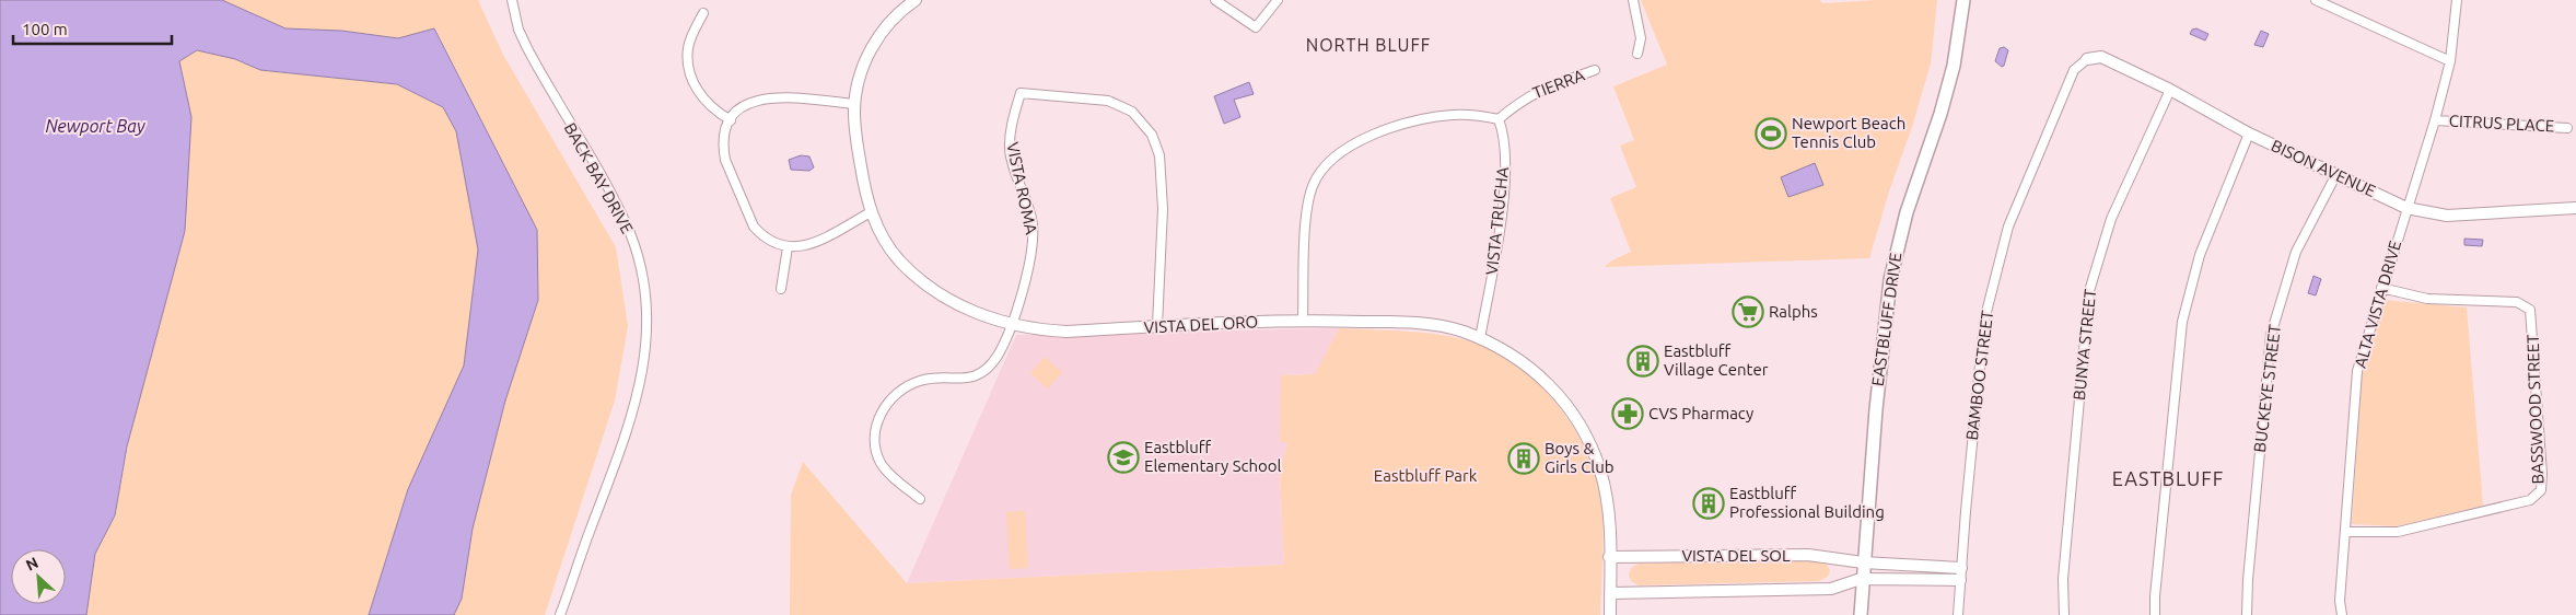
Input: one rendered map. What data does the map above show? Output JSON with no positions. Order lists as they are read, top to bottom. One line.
{"streets":{"main road":["EASTBLUFF DRIVE"],"street":["TIERRA","CITRUS PLACE","BISON AVENUE","BACK BAY DRIVE","VISTA ROMA","VISTA TRUCHA","ALTA VISTA DRIVE","VISTA DEL ORO","BUNYA STREET","BAMBOO STREET","BUCKEYE STREET","BASSWOOD STREET","VISTA DEL SOL"]},"crossings":[["TIERRA","VISTA TRUCHA"],["CITRUS PLACE","ALTA VISTA DRIVE"],["BISON AVENUE","ALTA VISTA DRIVE"],["BISON AVENUE","BUNYA STREET"],["BISON AVENUE","BAMBOO STREET"],["BISON AVENUE","BUCKEYE STREET"],["VISTA ROMA","VISTA DEL ORO"],["VISTA TRUCHA","VISTA DEL ORO"],["ALTA VISTA DRIVE","BASSWOOD STREET"],["EASTBLUFF DRIVE","VISTA DEL SOL"],["VISTA DEL ORO","VISTA DEL SOL"],["BAMBOO STREET","VISTA DEL SOL"]],"districts":["NORTH BLUFF","EASTBLUFF"],"water":["Newport Bay"],"parks":["Eastbluff Park"],"places":{"sports":["Newport Beach Tennis Club"],"supermarket":["Ralphs"],"building":["Eastbluff Village Center","Boys & Girls Club","Eastbluff Professional Building"],"pharmacy":["CVS Pharmacy"],"school or university":["Eastbluff Elementary School"]},"scale_bar":"100 m","north":"top left"}
